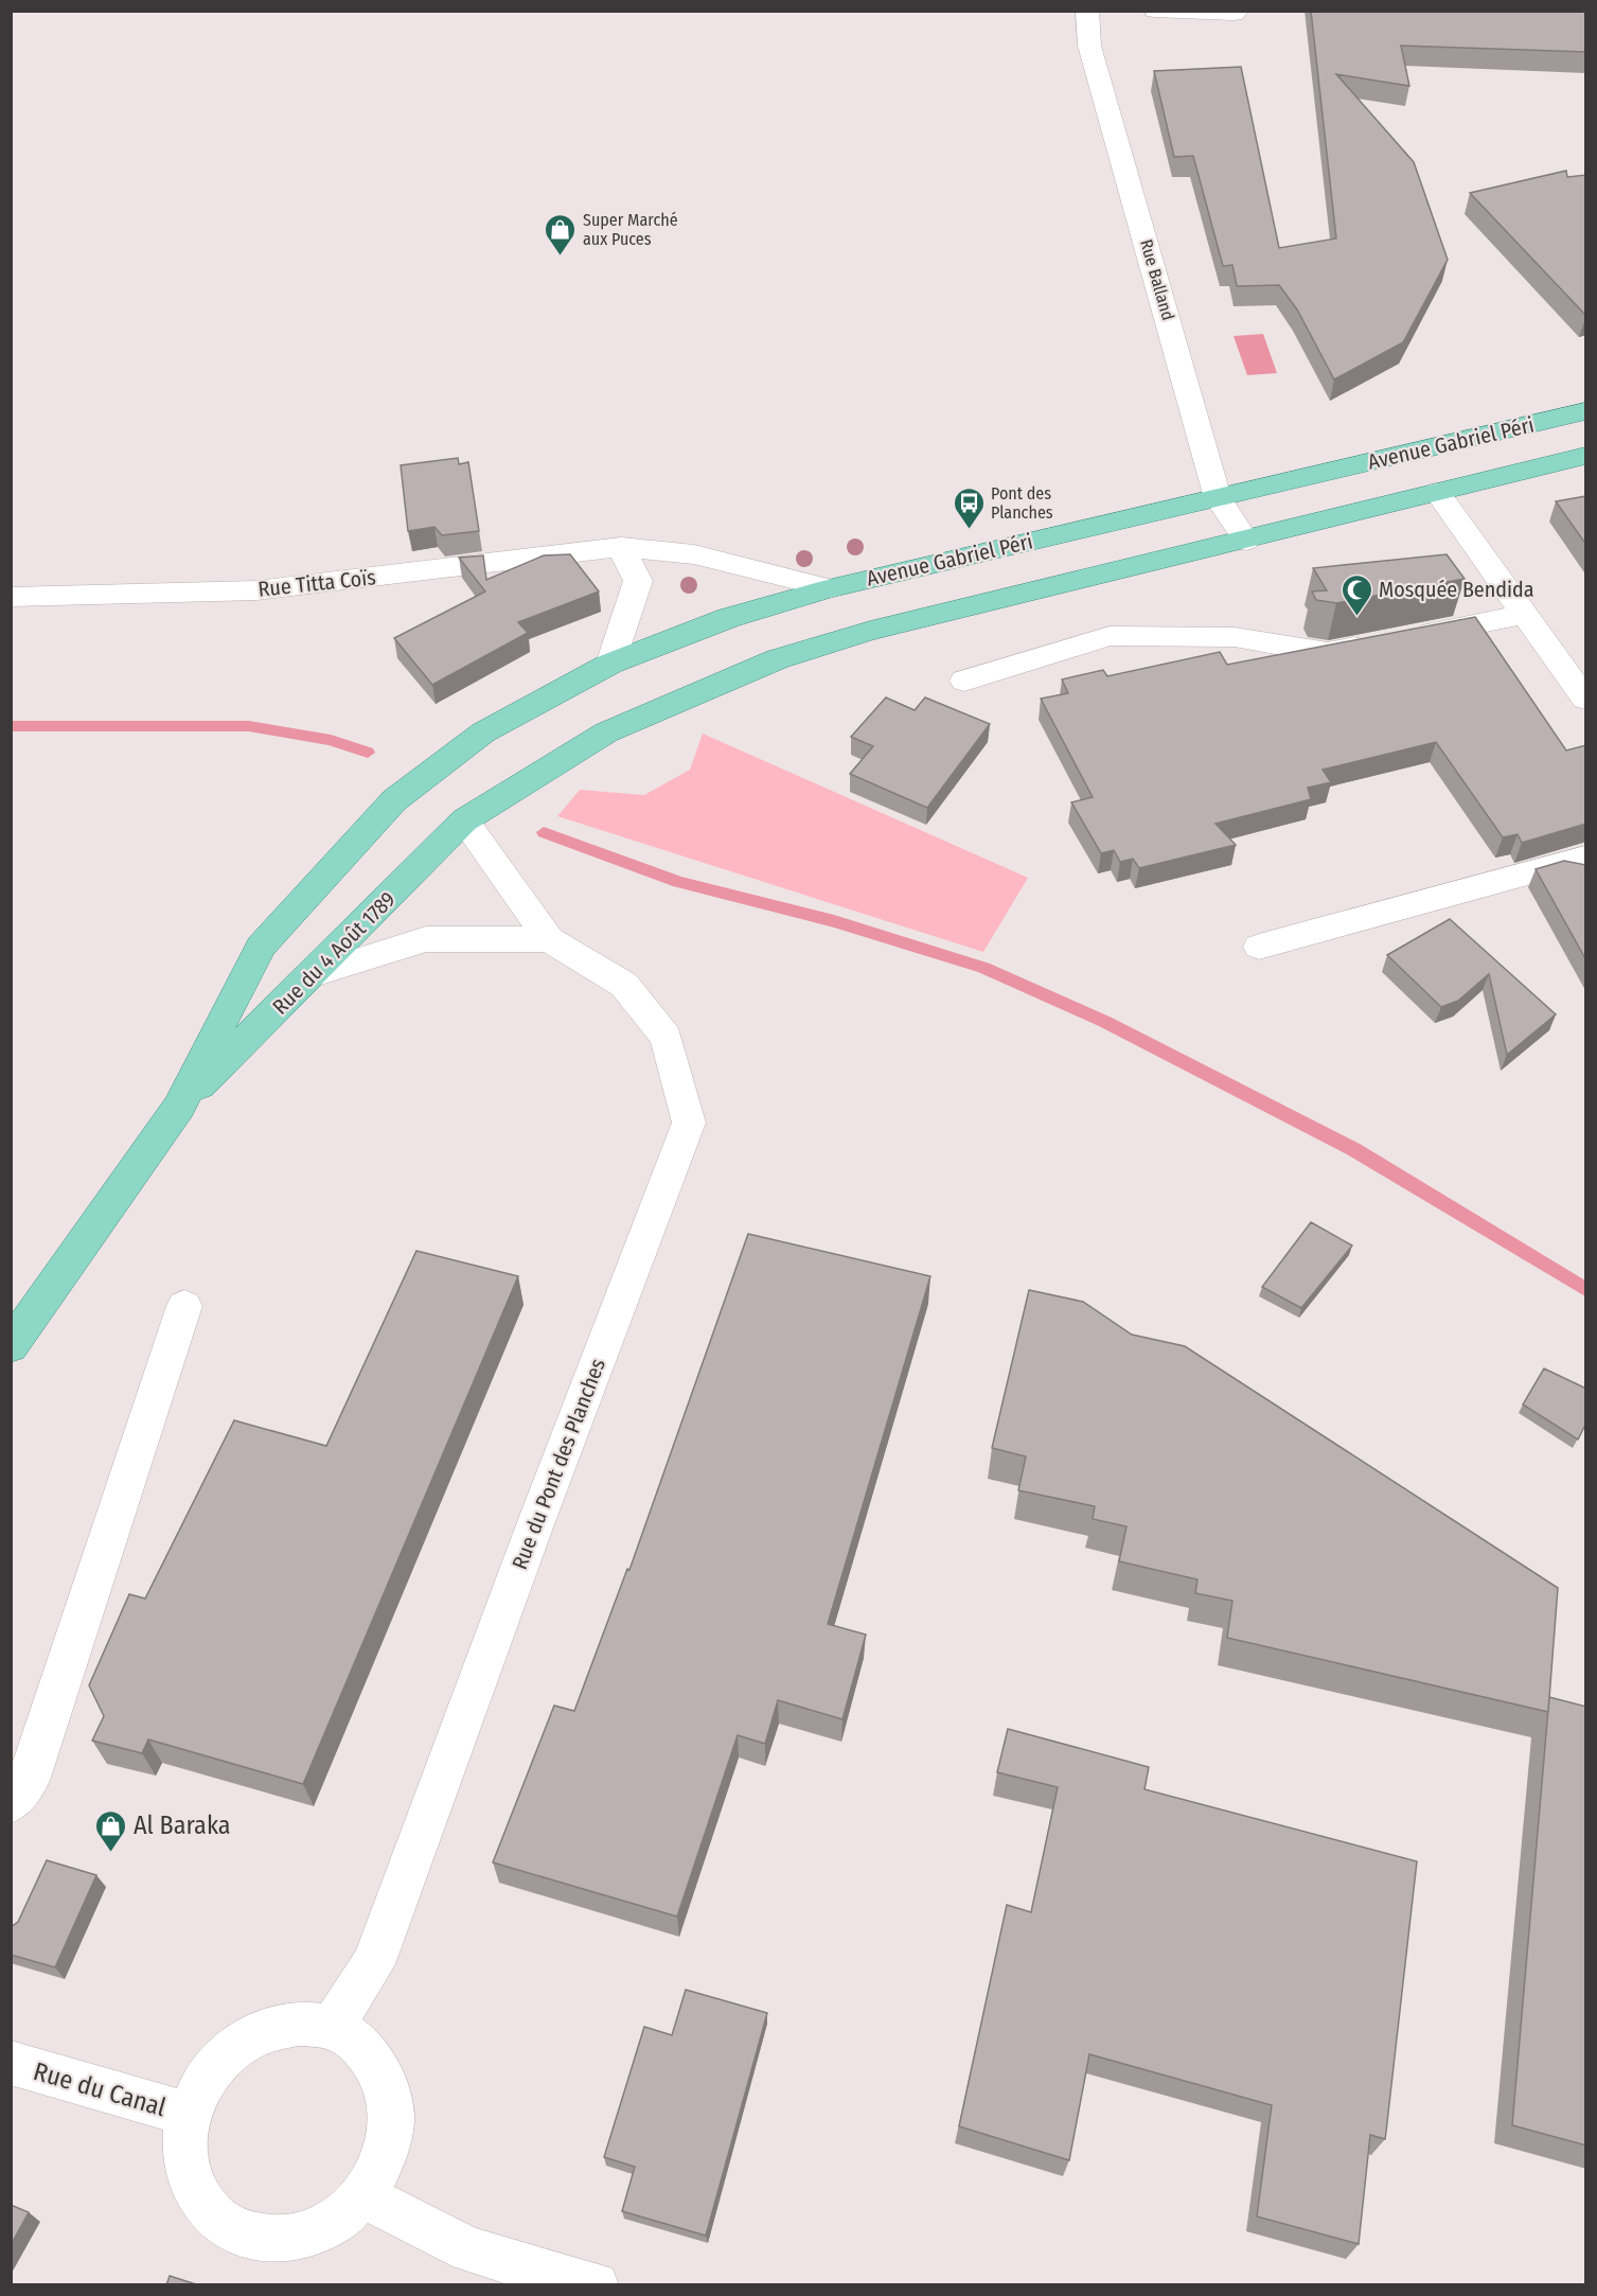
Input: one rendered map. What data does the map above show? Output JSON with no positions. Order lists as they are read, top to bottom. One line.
{"streets":{"main road":["Avenue Gabriel Péri","Rue du 4 Août 1789"],"street":["Rue Balland","Rue Titta Coïs","Rue du Pont des Planches","Rue du Canal"]},"crossings":[["Rue Balland","Avenue Gabriel Péri"],["Avenue Gabriel Péri","Rue Titta Coïs"],["Avenue Gabriel Péri","Rue du 4 Août 1789"],["Rue du 4 Août 1789","Rue du Pont des Planches"],["Rue du Pont des Planches","Rue du Canal"]],"places":{"shop":["Super Marché aux Puces","Al Baraka"],"bus stop":["Pont des Planches"],"mosque":["Mosquée Bendida"]}}
